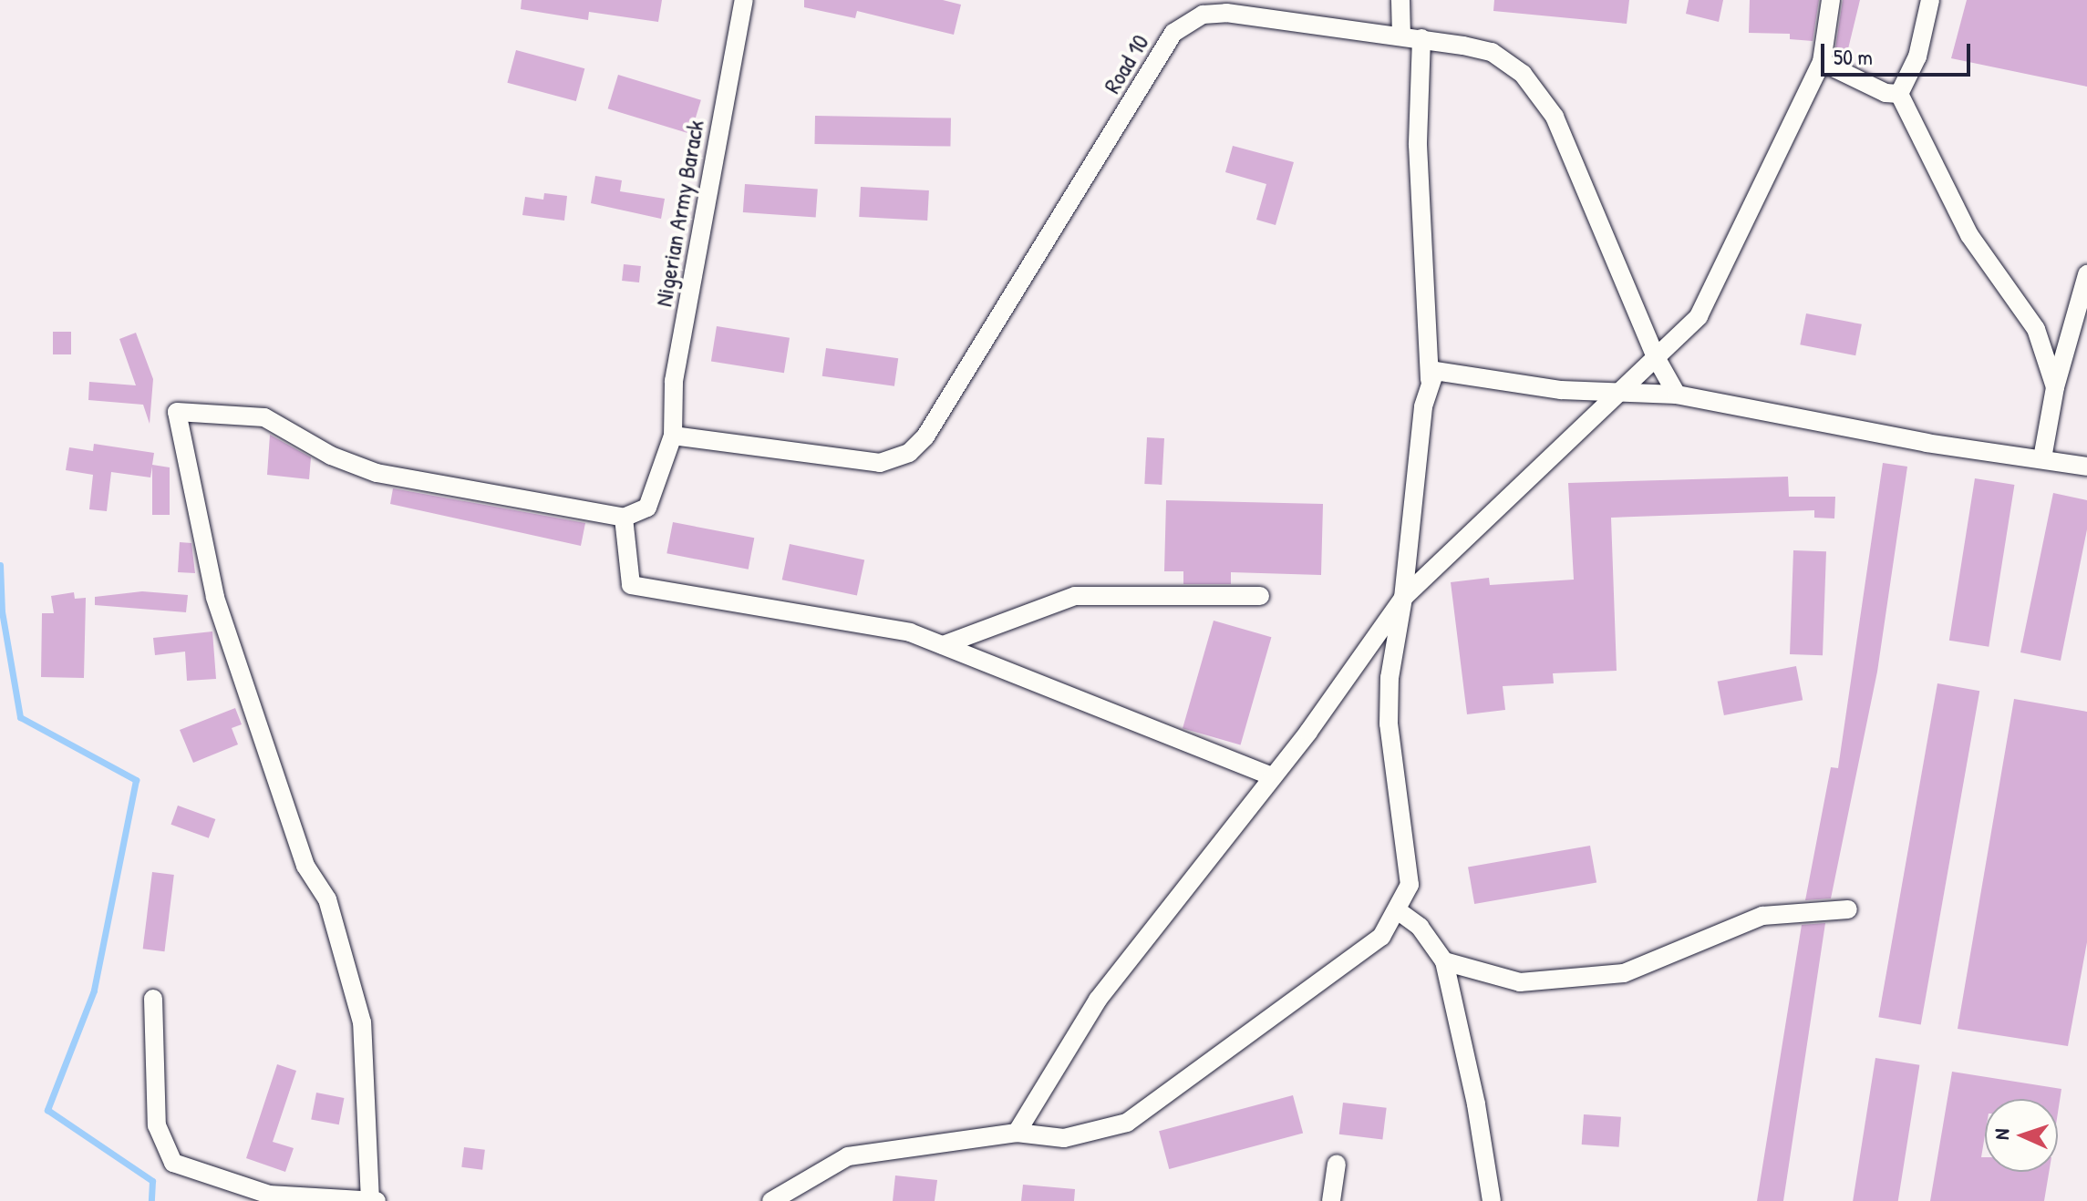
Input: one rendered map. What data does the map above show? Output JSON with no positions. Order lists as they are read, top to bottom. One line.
{"streets":{"street":["Road 10","Nigerian Army Barack"]},"crossings":[["Road 10","Nigerian Army Barack"]],"scale_bar":"50 m","north":"left"}
